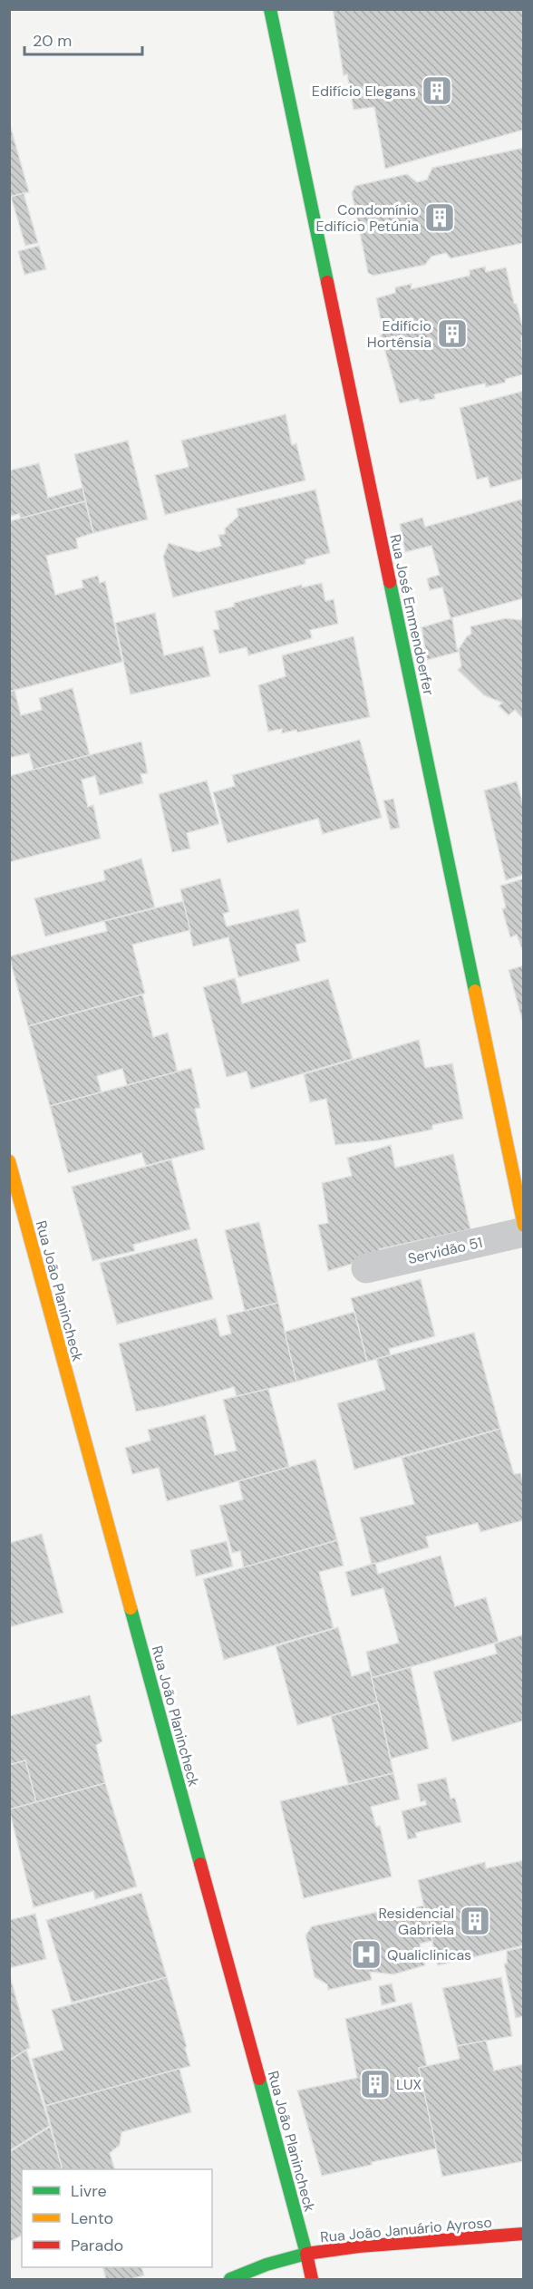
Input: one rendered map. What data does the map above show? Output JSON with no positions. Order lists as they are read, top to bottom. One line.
{"streets":{"main road":["Rua José Emmendoerfer","Rua João Planincheck","Rua João Januário Ayroso"],"street":["Servidão 51"]},"crossings":[["Rua João Planincheck","Rua João Januário Ayroso"]],"places":{"building":["Edifício Elegans","Condomínio Edifício Petúnia","Edifício Hortênsia","Residencial Gabriela","LUX"],"hospital":["Qualiclinicas"]},"legend":["Livre","Lento","Parado"],"scale_bar":"20 m"}
